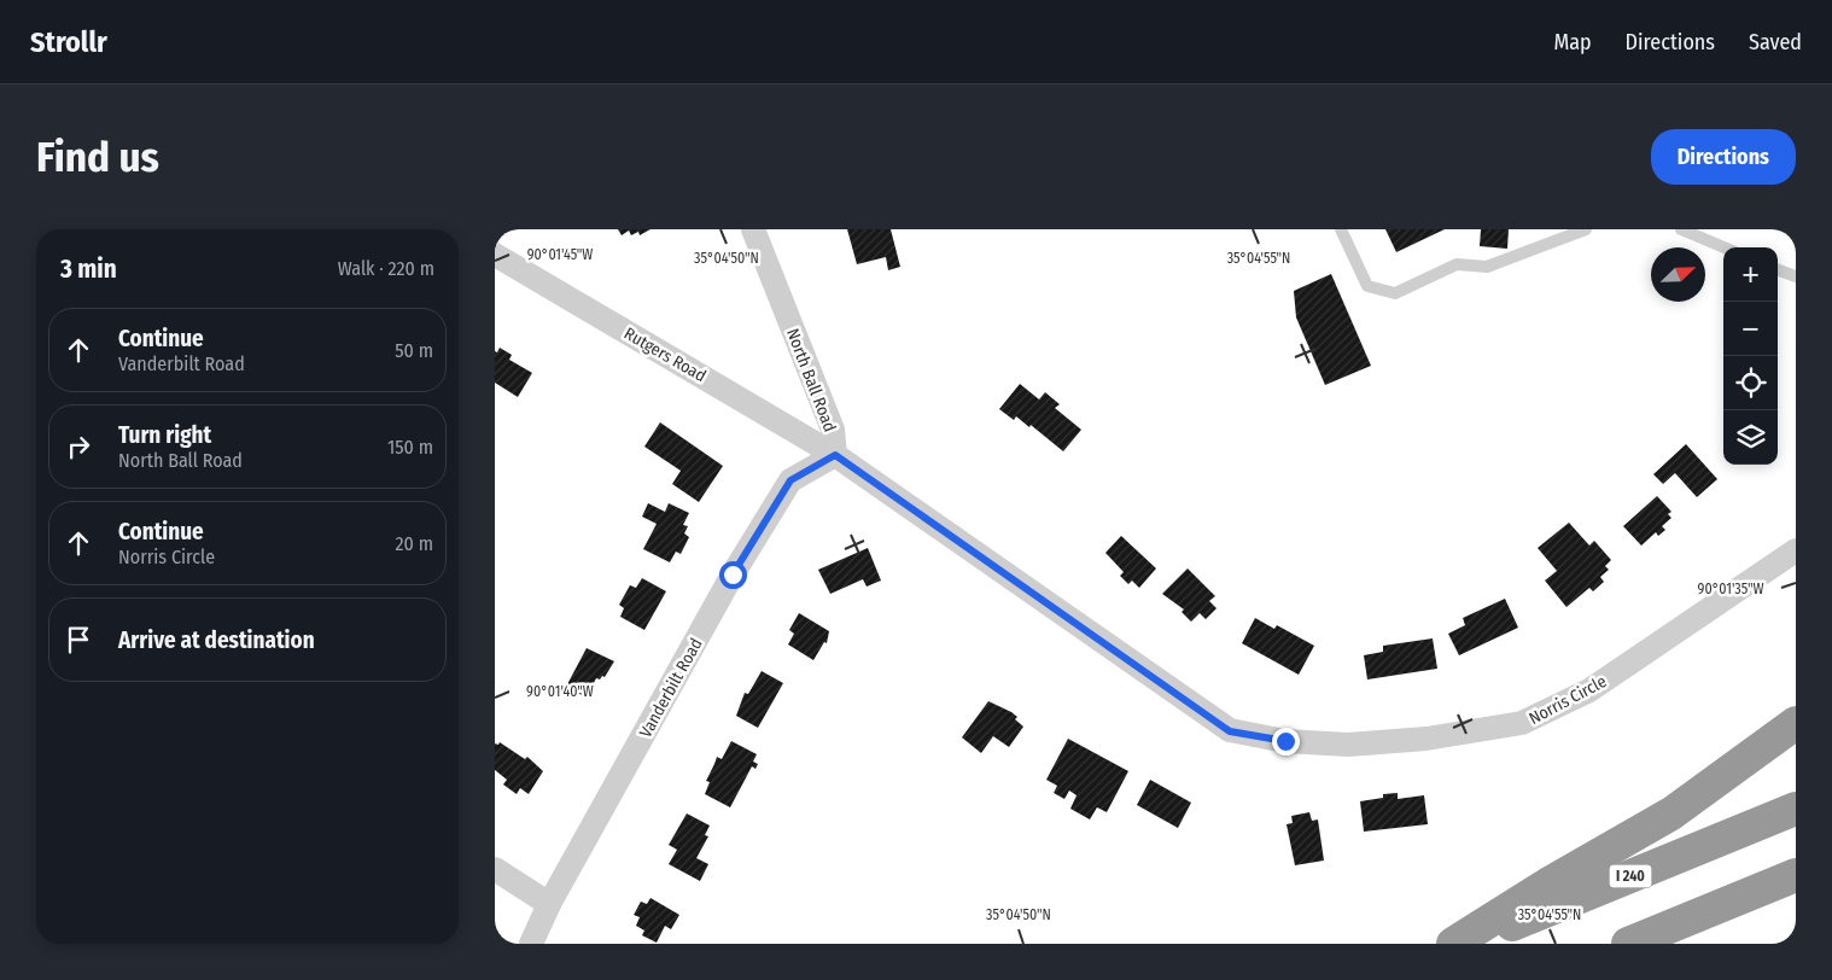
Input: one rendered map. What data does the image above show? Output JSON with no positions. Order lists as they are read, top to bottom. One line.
{"streets":{"highway":["I 240"],"street":["Rutgers Road","North Ball Road","Vanderbilt Road","Norris Circle"]},"crossings":[["Rutgers Road","North Ball Road"],["Rutgers Road","Vanderbilt Road"],["North Ball Road","Vanderbilt Road"],["North Ball Road","Norris Circle"]],"north":"top right","page":{"header":"Strollr","nav":["Map","Directions","Saved"],"buttons":"Directions","title":"Find us","heading":["3 min","Walk · 220 m"],"map_buttons":["+","−"],"list":[["Continue","Vanderbilt Road","50 m"],["Turn right","North Ball Road","150 m"],["Continue","Norris Circle","20 m"],"Arrive at destination"]},"coordinates":["90°01'45\"W","35°04'50\"N","35°04'55\"N","90°01'35\"W","90°01'40\"W"]}
